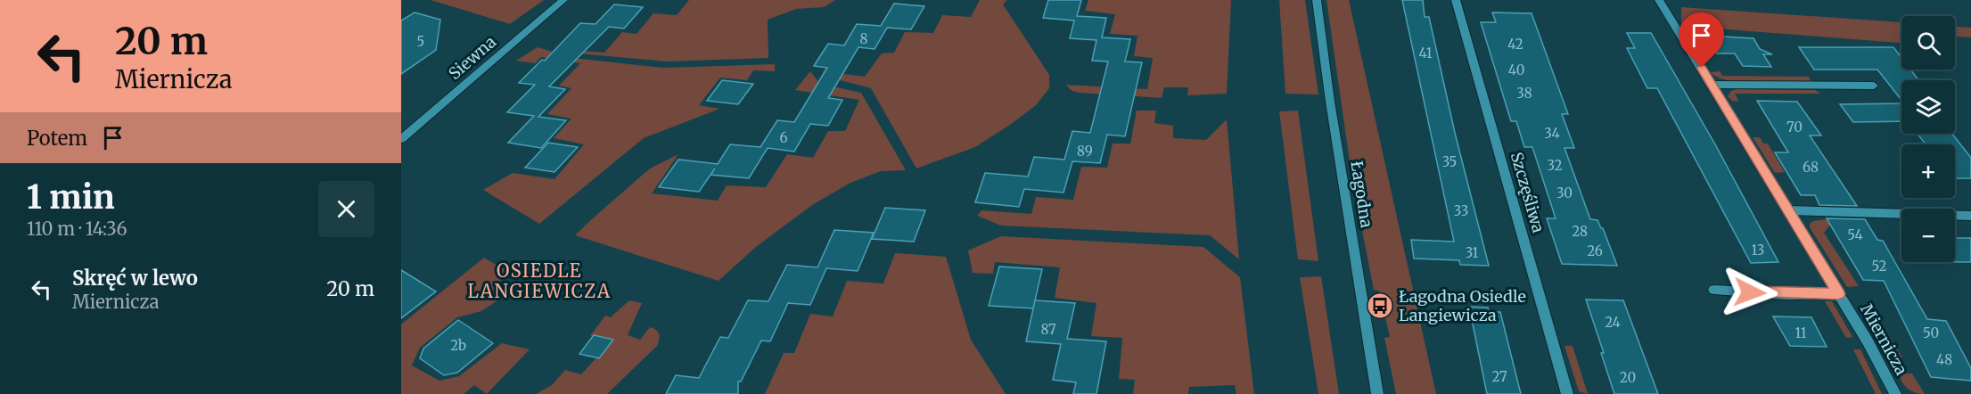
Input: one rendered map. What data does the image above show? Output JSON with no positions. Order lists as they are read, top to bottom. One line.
{"streets":{"street":["Siewna","Szczęśliwa","Łagodna","Miernicza"]},"districts":["OSIEDLE LANGIEWICZA"],"places":{"bus stop":["Łagodna Osiedle Langiewicza"]},"house_numbers":["8","5","42","41","40","38","70","34","6","89","35","32","68","30","33","28","54","13","26","31","52","24","87","11","50","2b","48","27","20"],"page":{"turn":["20 m","Miernicza"],"map_buttons":["+","−"],"then":"Potem","heading":["1 min","110 m · 14:36"],"list":[{"name":"Skręć w lewo","note":"Miernicza","value":"20 m"}]}}
